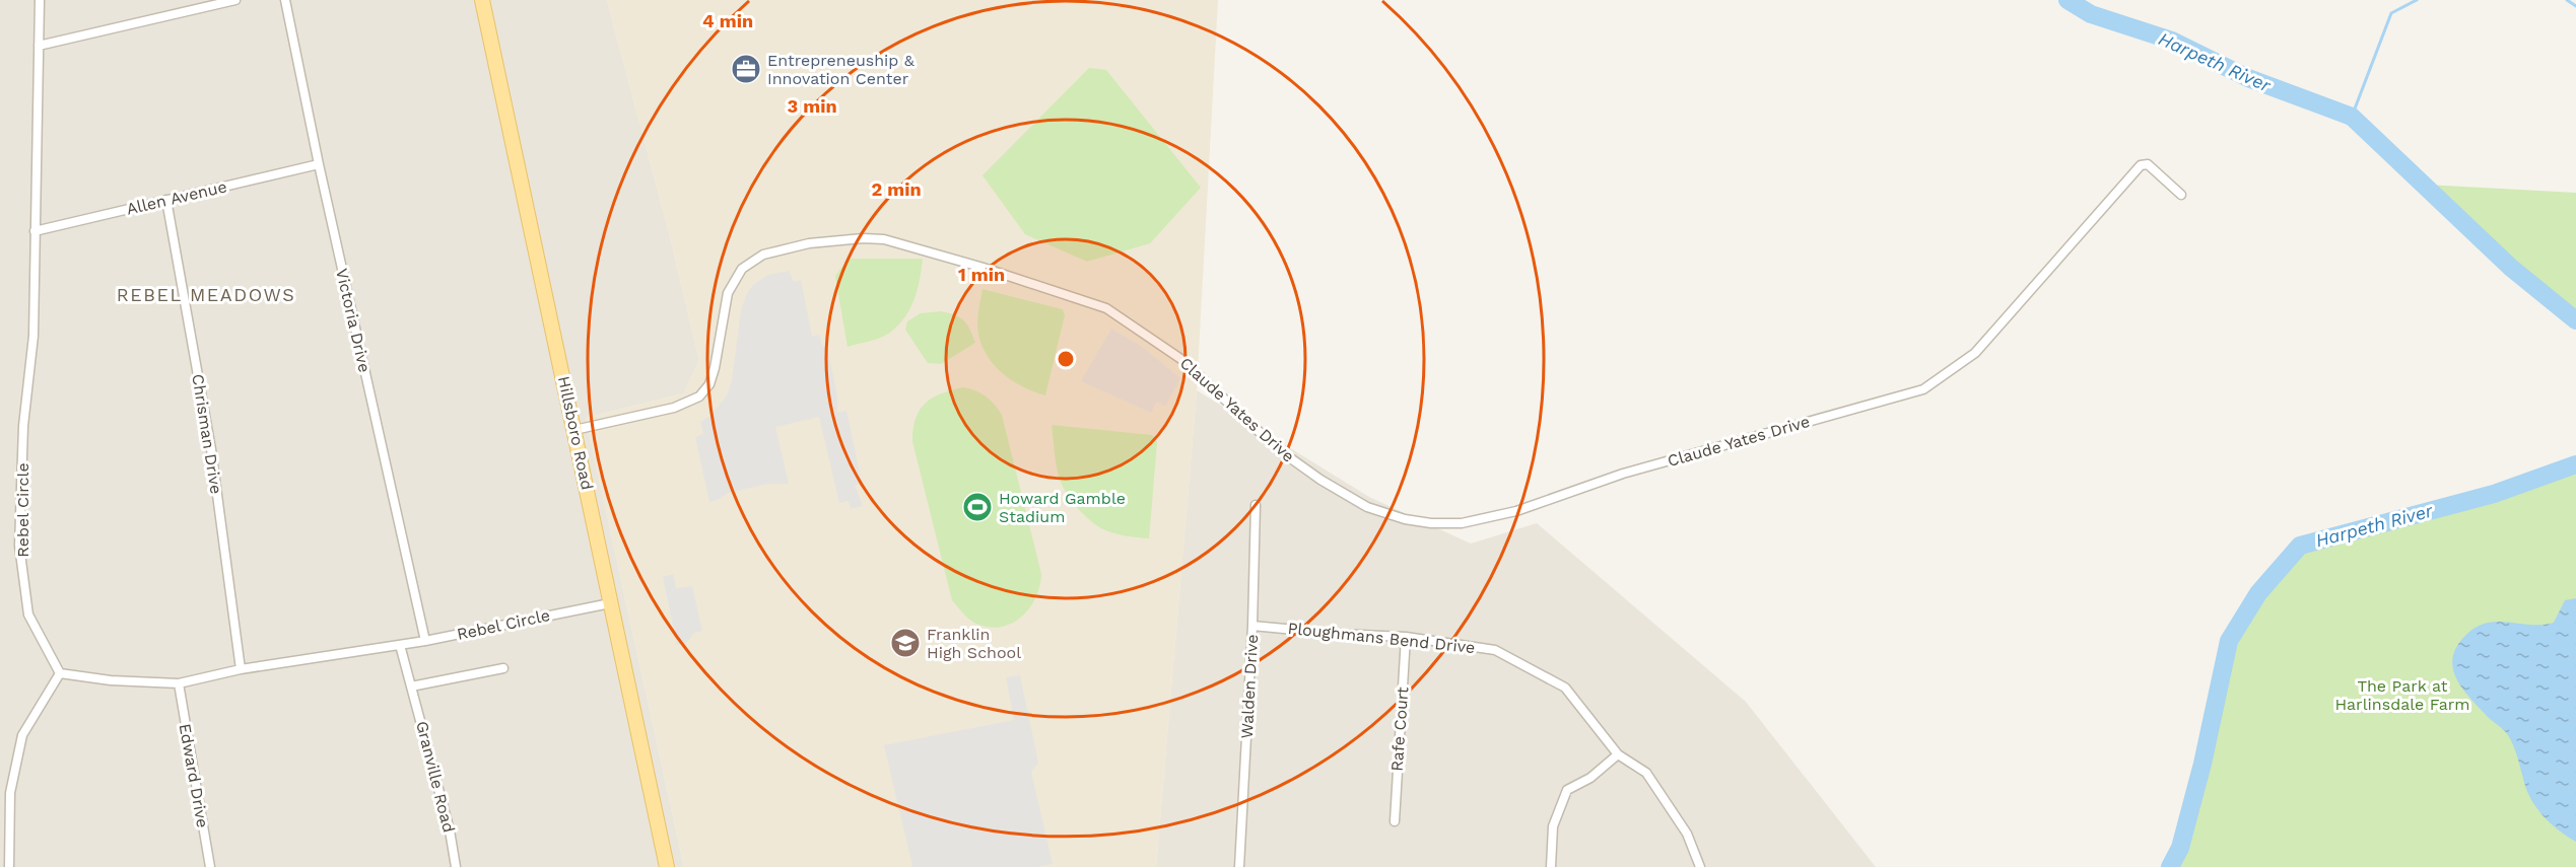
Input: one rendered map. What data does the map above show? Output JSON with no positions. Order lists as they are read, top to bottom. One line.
{"streets":{"main road":["Hillsboro Road"],"street":["Allen Avenue","Victoria Drive","Claude Yates Drive","Chrisman Drive","Rebel Circle","Ploughmans Bend Drive","Walden Drive","Rafe Court","Edward Drive","Granville Road"]},"crossings":[["Allen Avenue","Victoria Drive"],["Allen Avenue","Chrisman Drive"],["Allen Avenue","Rebel Circle"],["Victoria Drive","Rebel Circle"],["Claude Yates Drive","Hillsboro Road"],["Hillsboro Road","Rebel Circle"],["Chrisman Drive","Rebel Circle"],["Rebel Circle","Edward Drive"],["Rebel Circle","Granville Road"],["Ploughmans Bend Drive","Walden Drive"],["Ploughmans Bend Drive","Rafe Court"]],"districts":["REBEL MEADOWS"],"water":["Harpeth River"],"parks":["The Park at Harlinsdale Farm"],"places":{"office":["Entrepreneuship & Innovation Center"],"sports":["Howard Gamble Stadium"],"school or university":["Franklin High School"]},"rings":["4 min","3 min","2 min","1 min"]}
